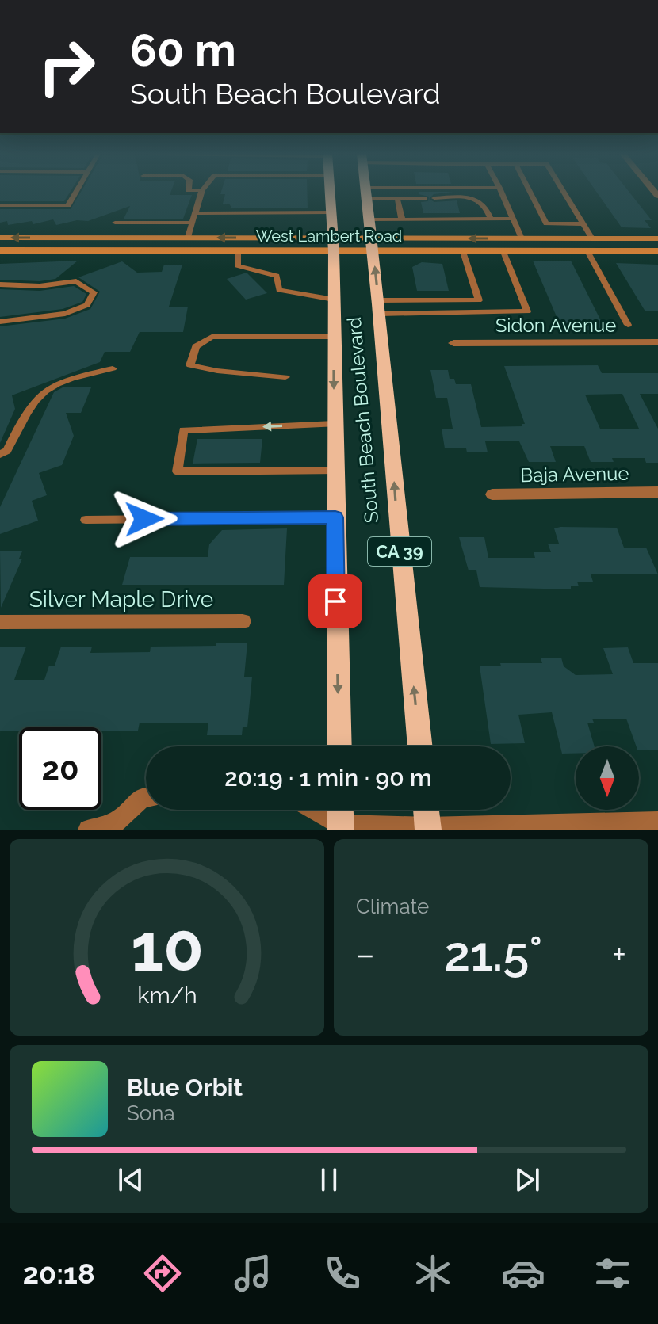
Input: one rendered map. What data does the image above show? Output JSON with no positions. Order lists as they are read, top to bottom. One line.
{"streets":{"main road":["West Lambert Road","South Beach Boulevard","CA 39"],"street":["Sidon Avenue","Baja Avenue","Silver Maple Drive"]},"crossings":[["West Lambert Road","South Beach Boulevard"]],"north":"bottom","page":{"turn":["60 m","South Beach Boulevard"],"limit":"20","trip":"20:19 · 1 min · 90 m","tile":"Climate","heat":["−","21.5°","+"],"song":["Blue Orbit","Sona"],"tabs":"20:18","gauge":["10","km/h"]}}
